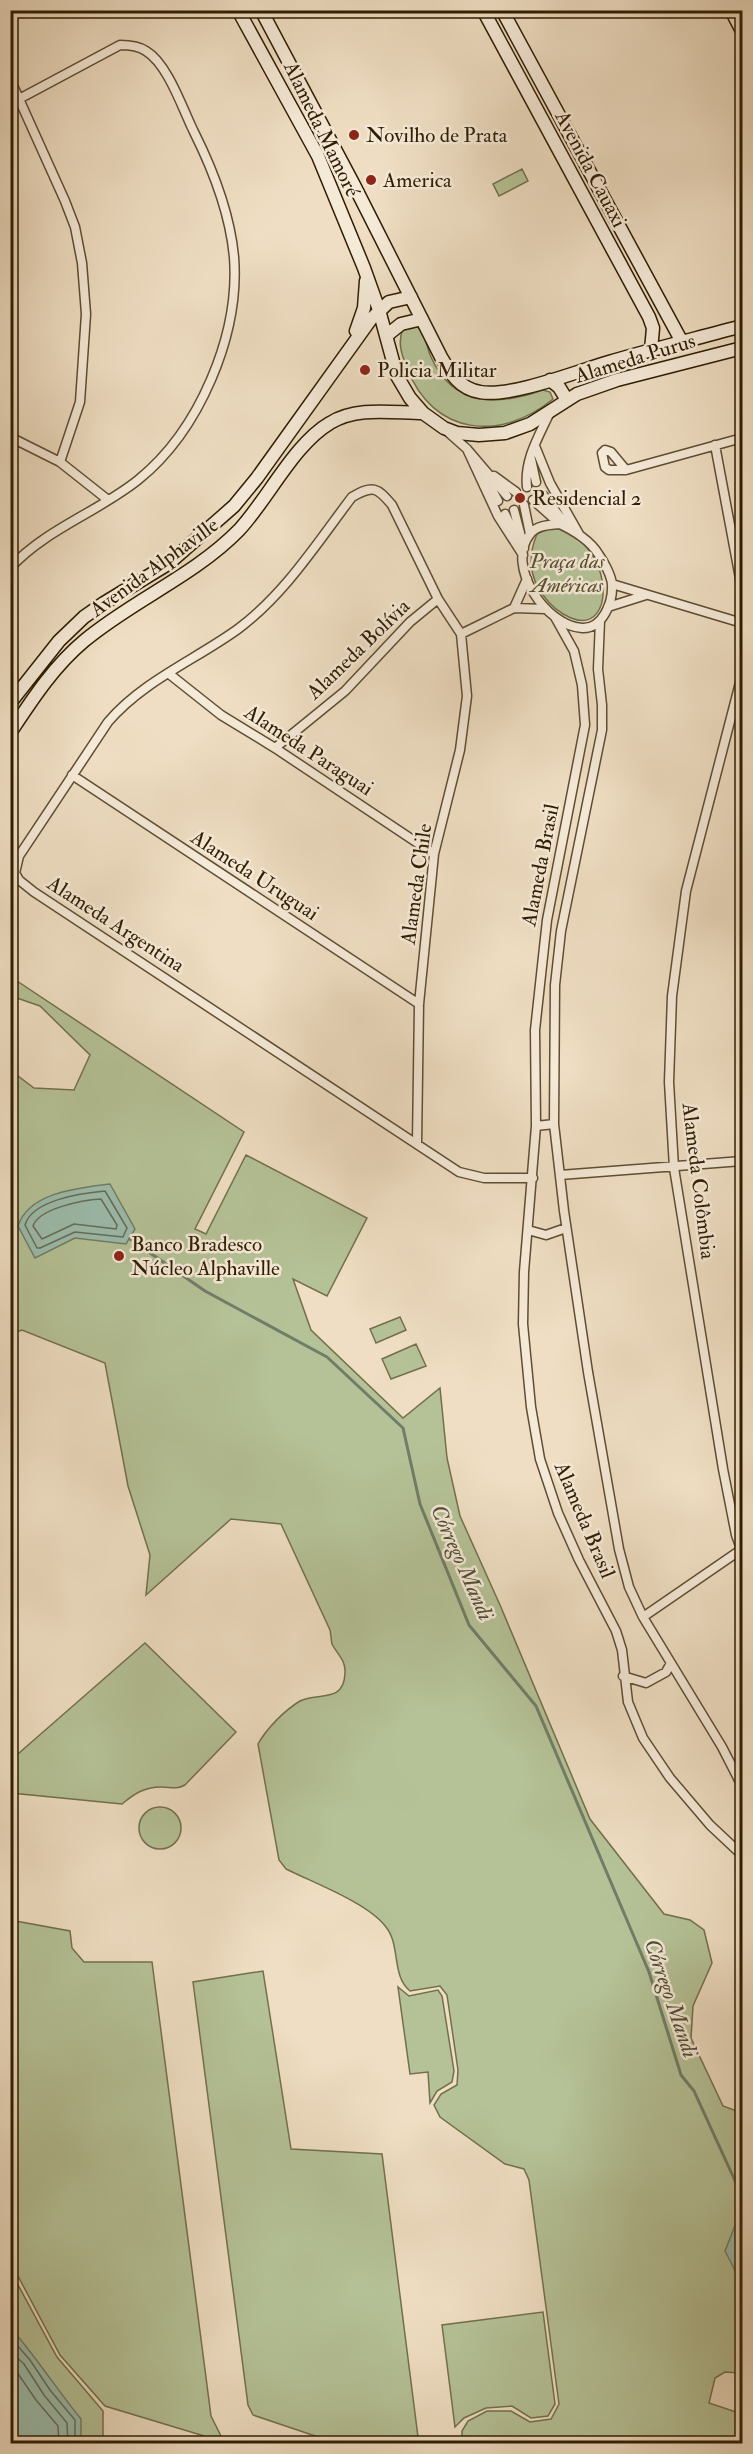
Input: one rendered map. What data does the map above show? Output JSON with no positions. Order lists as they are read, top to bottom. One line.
{"streets":{"main road":["Alameda Mamoré","Avenida Cauaxi","Alameda Purus","Avenida Alphaville"],"street":["Alameda Bolívia","Alameda Paraguai","Alameda Brasil","Alameda Uruguai","Alameda Chile","Alameda Argentina","Alameda Colômbia"]},"crossings":[["Alameda Mamoré","Alameda Purus"],["Avenida Cauaxi","Alameda Purus"],["Alameda Purus","Avenida Alphaville"],["Alameda Bolívia","Alameda Paraguai"],["Alameda Bolívia","Alameda Argentina"],["Alameda Paraguai","Alameda Chile"],["Alameda Paraguai","Alameda Argentina"],["Alameda Brasil","Alameda Argentina"],["Alameda Uruguai","Alameda Chile"],["Alameda Uruguai","Alameda Argentina"],["Alameda Chile","Alameda Argentina"]],"water":["Córrego Mandi"],"parks":["Praça das Américas"],"places":["Novilho de Prata","America","Policia Militar","Residencial 2","Banco Bradesco Núcleo Alphaville"]}
